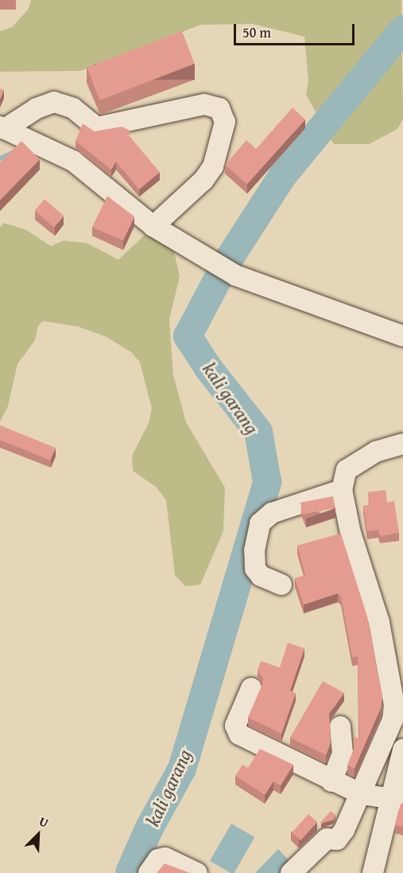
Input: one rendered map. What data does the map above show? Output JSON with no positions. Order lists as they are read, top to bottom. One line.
{"water":["kali garang"],"scale_bar":"50 m","north":"top right"}
